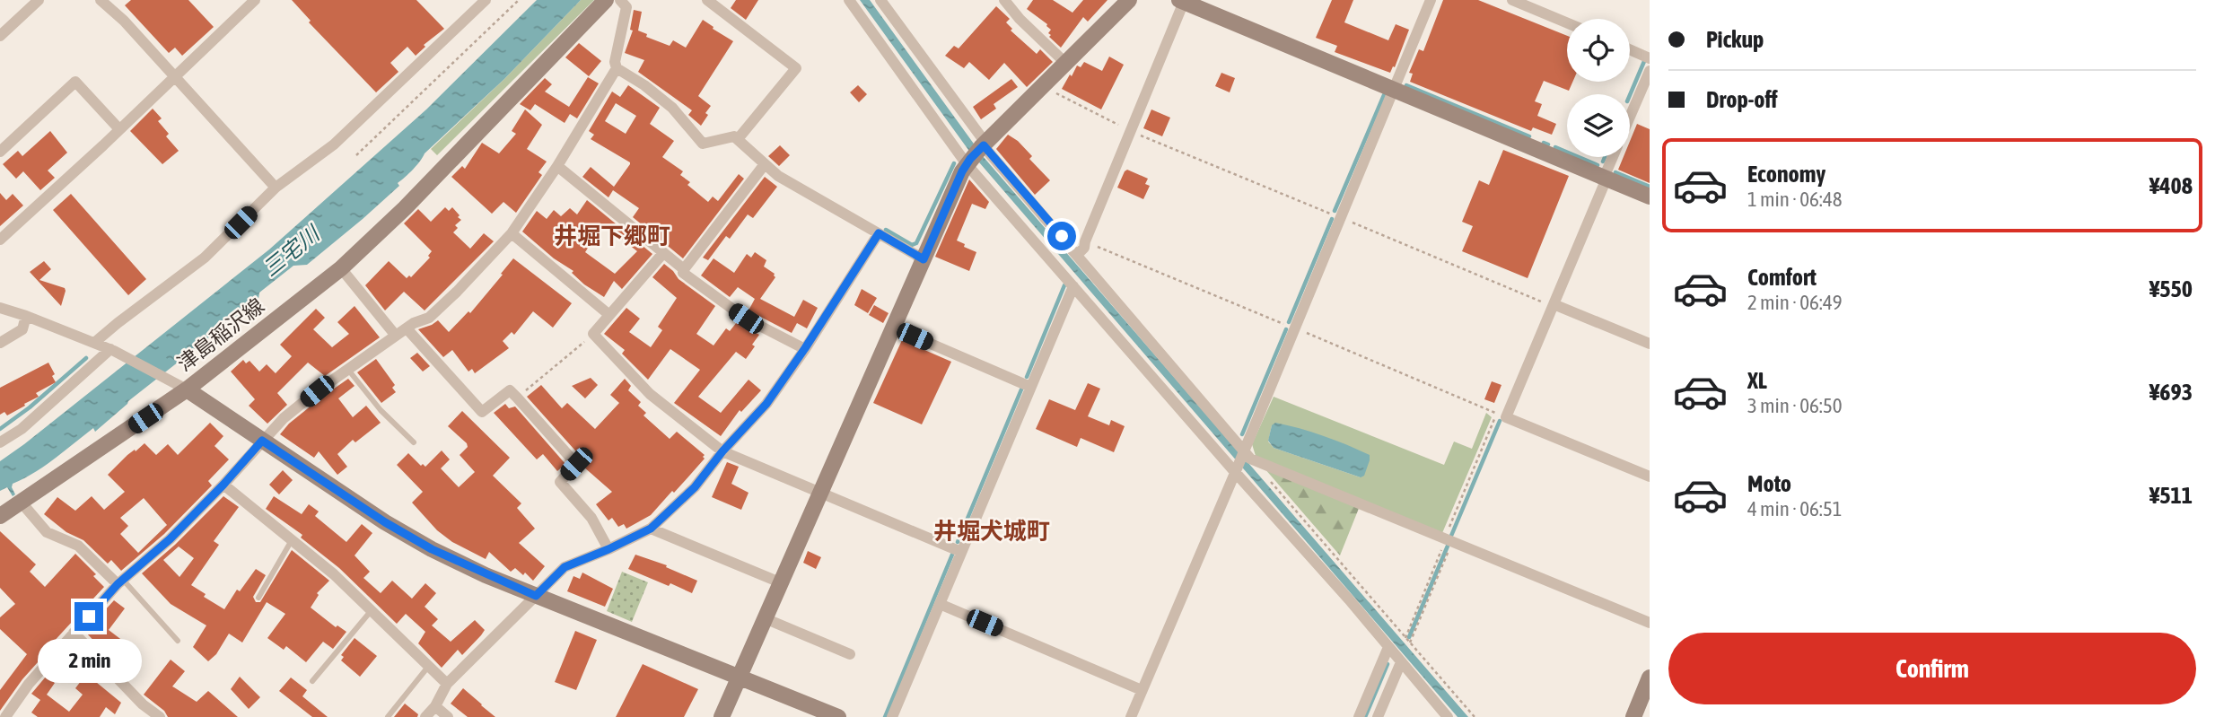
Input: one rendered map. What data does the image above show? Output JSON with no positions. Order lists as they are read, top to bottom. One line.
{"streets":{"street":["津島稲沢線"]},"districts":["井堀下郷町","井堀犬城町"],"water":["三宅川"],"page":{"banner":["Pickup","Drop-off"],"list":[{"name":"Economy","note":"1 min · 06:48","value":"¥408"},{"name":"Comfort","note":"2 min · 06:49","value":"¥550"},{"name":"XL","note":"3 min · 06:50","value":"¥693"},{"name":"Moto","note":"4 min · 06:51","value":"¥511"}],"buttons":"Confirm","bubble":"2 min"}}
